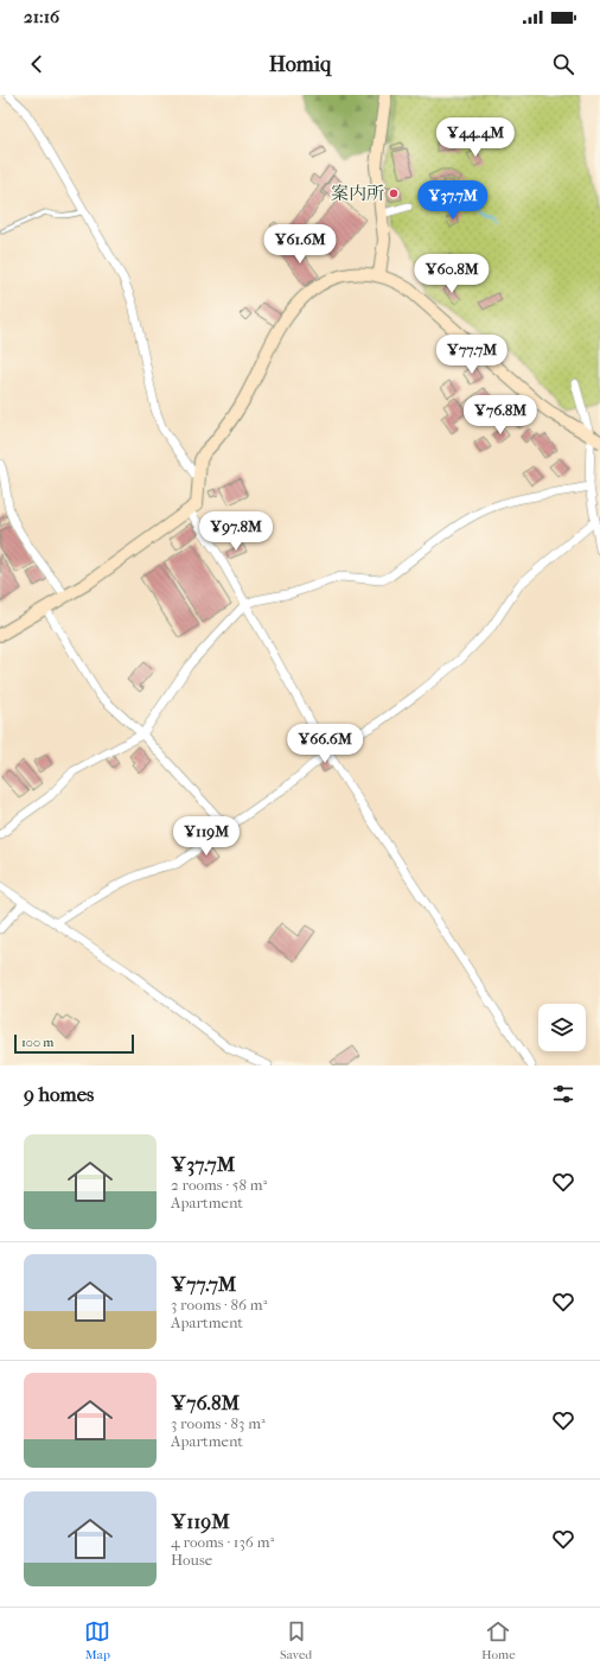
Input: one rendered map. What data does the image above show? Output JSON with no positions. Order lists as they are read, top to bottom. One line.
{"places":["案内所"],"scale_bar":"100 m","page":{"status":"21:16","header":"Homiq","price":["¥44.4M","¥37.7M","¥61.6M","¥60.8M","¥77.7M","¥76.8M","¥97.8M","¥66.6M","¥119M"],"scale":"100 m","heading":"9 homes","list":[{"name":"¥37.7M","note":"2 rooms · 58 m² · Apartment"},{"name":"¥77.7M","note":"3 rooms · 86 m² · Apartment"},{"name":"¥76.8M","note":"3 rooms · 83 m² · Apartment"},{"name":"¥119M","note":"4 rooms · 136 m² · House"}],"tabs":["Map","Saved","Home"]}}
